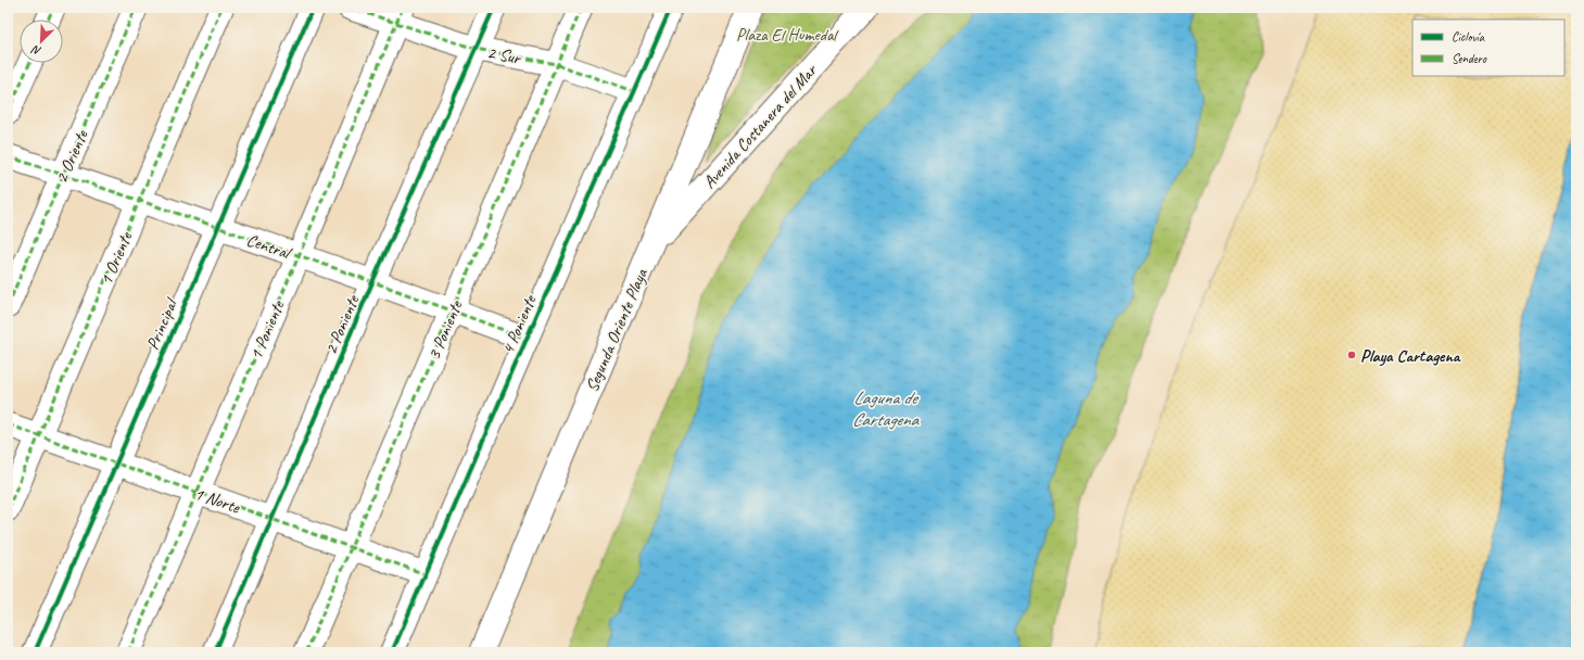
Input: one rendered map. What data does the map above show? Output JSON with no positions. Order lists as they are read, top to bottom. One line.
{"streets":{"street":["2 Sur","Avenida Costanera del Mar","2 Oriente","Central","1 Oriente","Principal","2 Poniente","4 Poniente","1 Poniente","3 Poniente","Segunda Oriente Playa","1 Norte"]},"crossings":[["2 Sur","2 Poniente"],["2 Sur","4 Poniente"],["2 Sur","1 Poniente"],["2 Sur","3 Poniente"],["Avenida Costanera del Mar","Segunda Oriente Playa"],["2 Oriente","Central"],["Central","1 Oriente"],["Central","Principal"],["Central","2 Poniente"],["Central","4 Poniente"],["Central","1 Poniente"],["Central","3 Poniente"],["1 Oriente","1 Norte"],["Principal","1 Norte"],["2 Poniente","1 Norte"],["4 Poniente","1 Norte"],["1 Poniente","1 Norte"],["3 Poniente","1 Norte"]],"water":["Laguna de Cartagena"],"parks":["Plaza El Humedal"],"places":["Playa Cartagena"],"legend":["Ciclovía","Sendero"],"north":"bottom left"}
